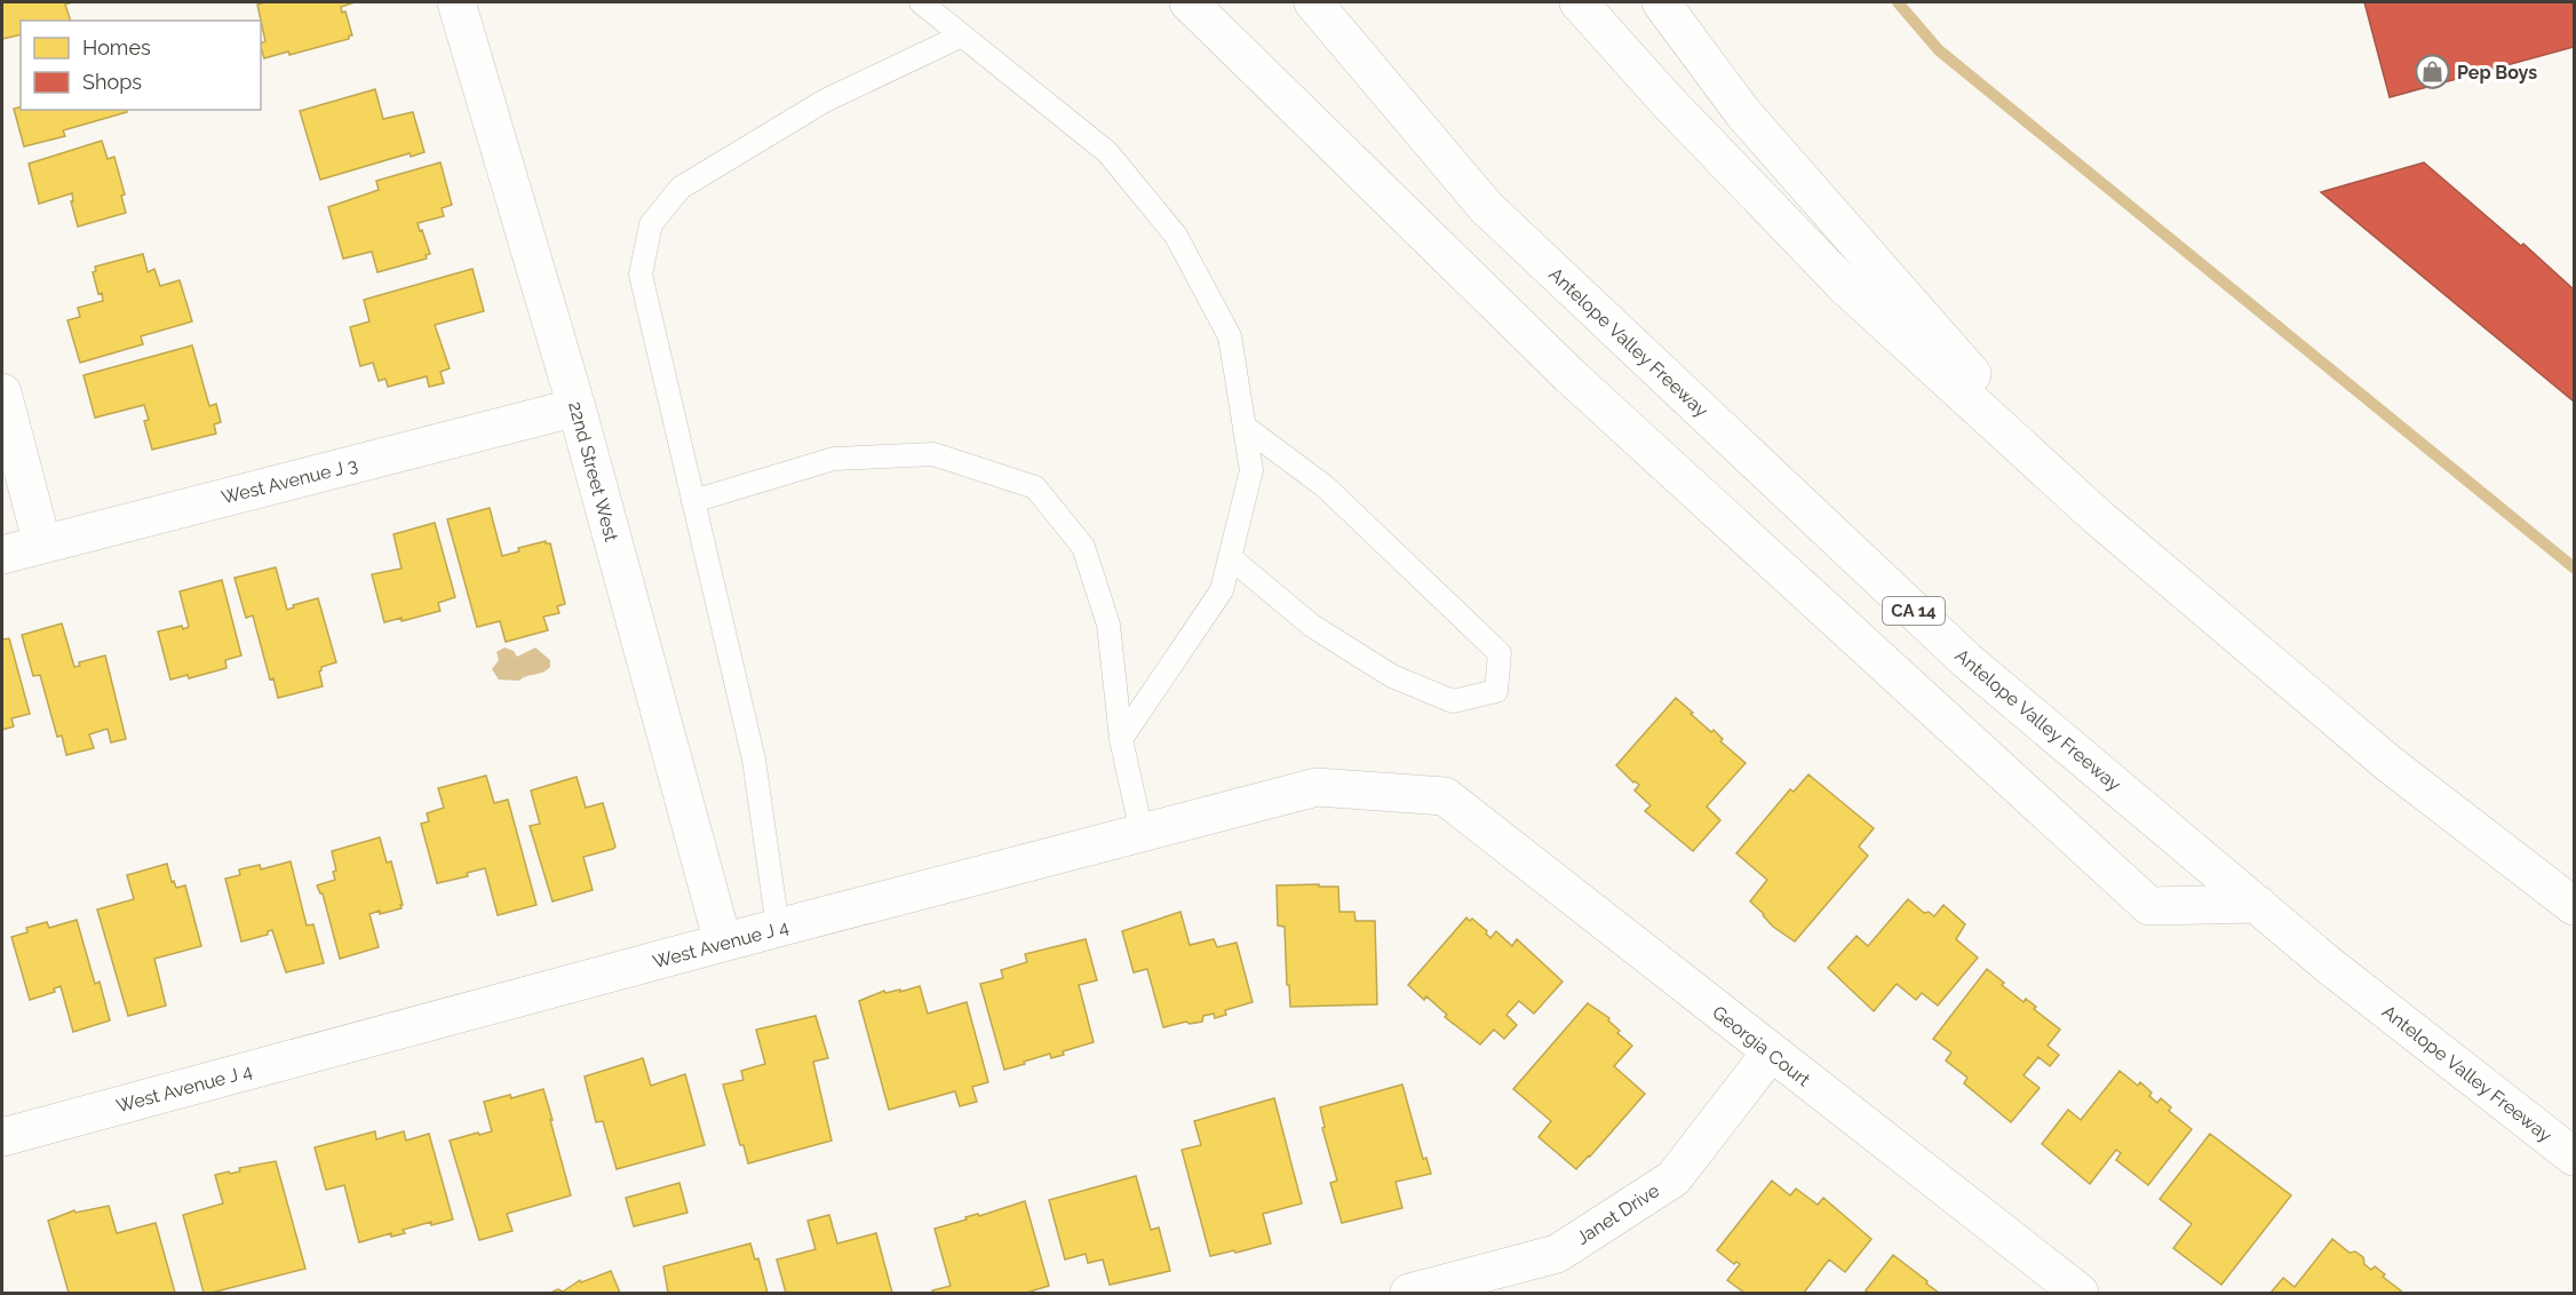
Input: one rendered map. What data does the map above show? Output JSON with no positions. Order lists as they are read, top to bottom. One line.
{"streets":{"main road":["Antelope Valley Freeway","22nd Street West","West Avenue J 3","CA 14","West Avenue J 4","Georgia Court","Janet Drive"]},"crossings":[["22nd Street West","West Avenue J 3"],["22nd Street West","West Avenue J 4"],["West Avenue J 4","Georgia Court"],["Georgia Court","Janet Drive"]],"places":{"shop":["Pep Boys"]},"legend":["Homes","Shops"]}
